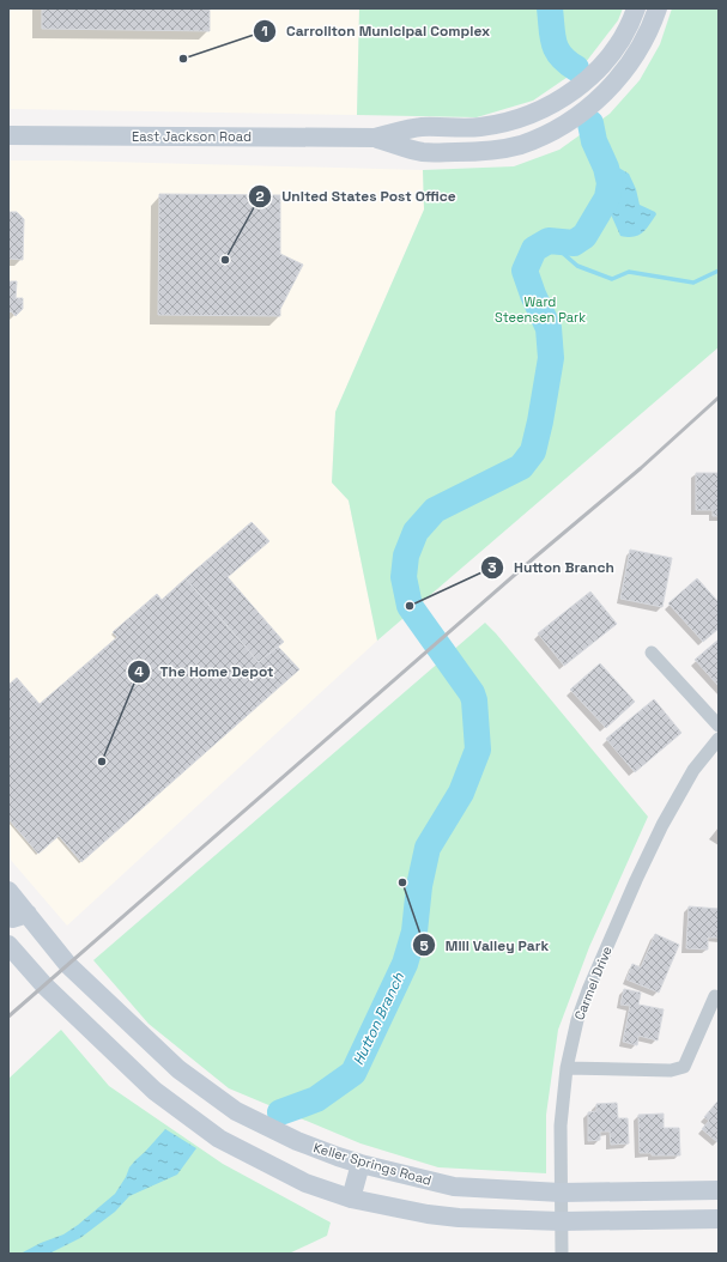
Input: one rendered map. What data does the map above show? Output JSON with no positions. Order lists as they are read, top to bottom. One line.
{"streets":{"main road":["East Jackson Road","Keller Springs Road"],"street":["Carmel Drive"]},"crossings":[["Carmel Drive","Keller Springs Road"]],"water":["Hutton Branch"],"parks":["Ward Steensen Park"],"places":["Carrollton Municipal Complex","United States Post Office","Hutton Branch","The Home Depot","Mill Valley Park"]}
